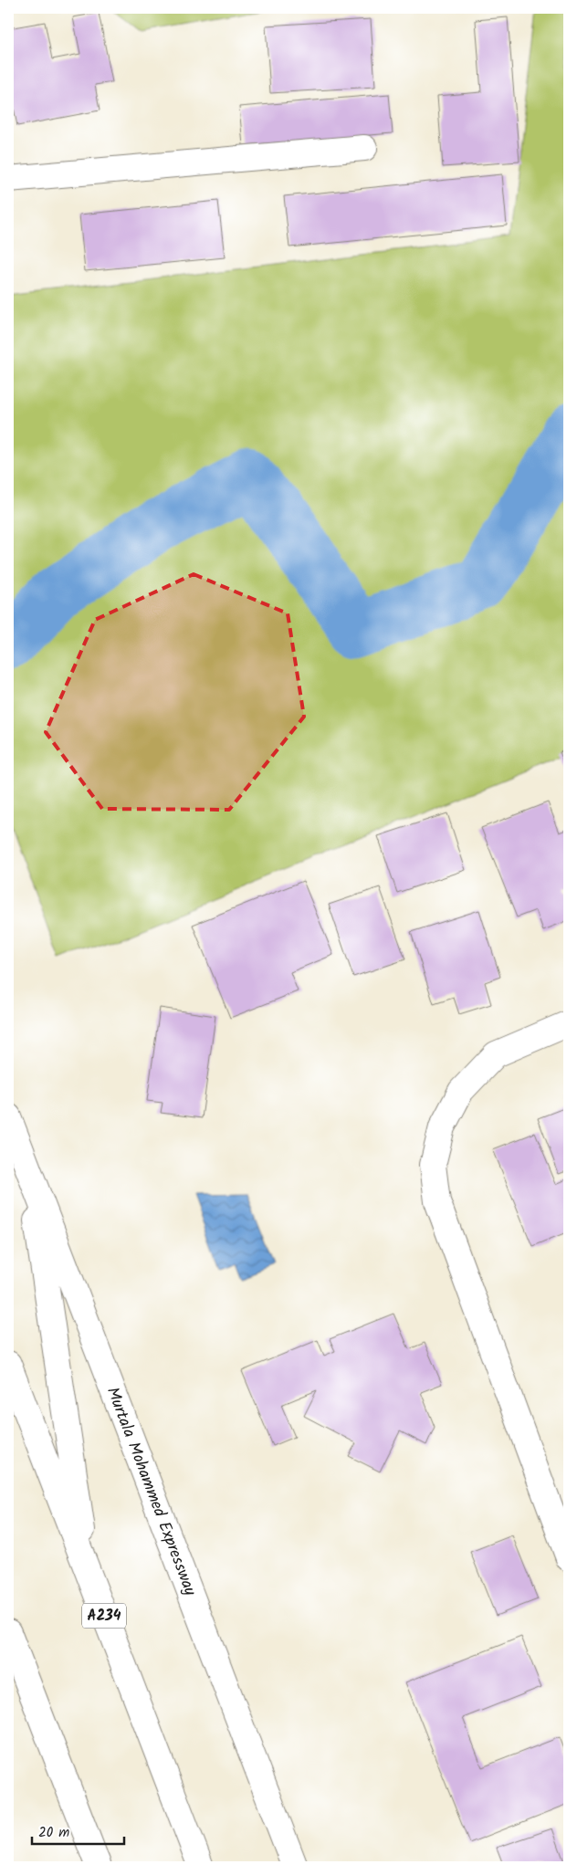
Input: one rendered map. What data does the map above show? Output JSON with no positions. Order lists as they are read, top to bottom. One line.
{"streets":{"main road":["Murtala Mohammed Expressway","A234"]},"scale_bar":"20 m"}
